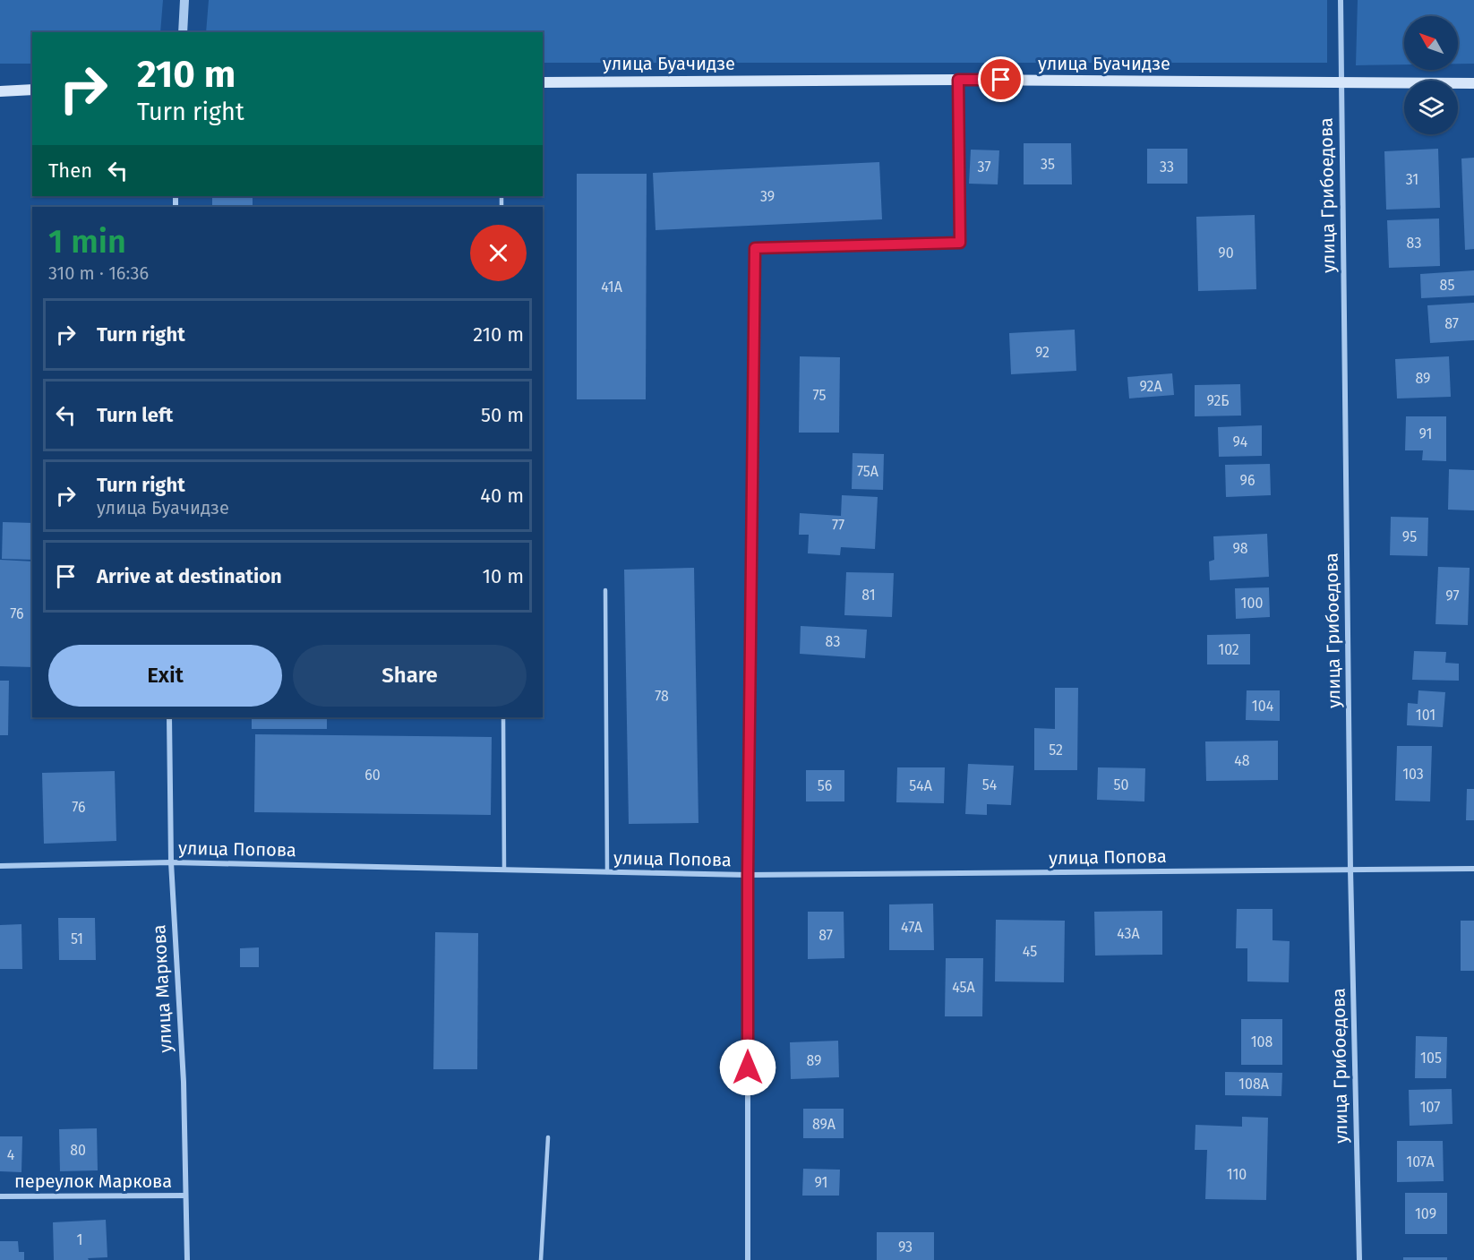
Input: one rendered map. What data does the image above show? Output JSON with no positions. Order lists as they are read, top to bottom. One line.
{"streets":{"main road":["улица Буачидзе"],"street":["улица Грибоедова","улица Попова","улица Маркова","переулок Маркова"]},"crossings":[["улица Буачидзе","улица Грибоедова"],["улица Грибоедова","улица Попова"],["улица Попова","улица Маркова"],["улица Маркова","переулок Маркова"]],"house_numbers":["35","37","33","31","39","83","90","85","41А","87","92","89","92А","75","92Б","91","94","75А","96","77","95","98","81","97","100","76","83","102","78","104","101","52","48","103","60","54","50","56","54А","76","47А","43А","87","51","45","45А","108","105","89","108А","107","89А","80","4","107А","110","91","109","1","93"],"north":"top left","page":{"turn":["210 m","Turn right"],"then":"Then","heading":["1 min","310 m · 16:36"],"list":[{"name":"Turn right","value":"210 m"},{"name":"Turn left","value":"50 m"},{"name":"Turn right","note":"улица Буачидзе","value":"40 m"},{"name":"Arrive at destination","value":"10 m"}],"buttons":["Exit","Share"]}}
